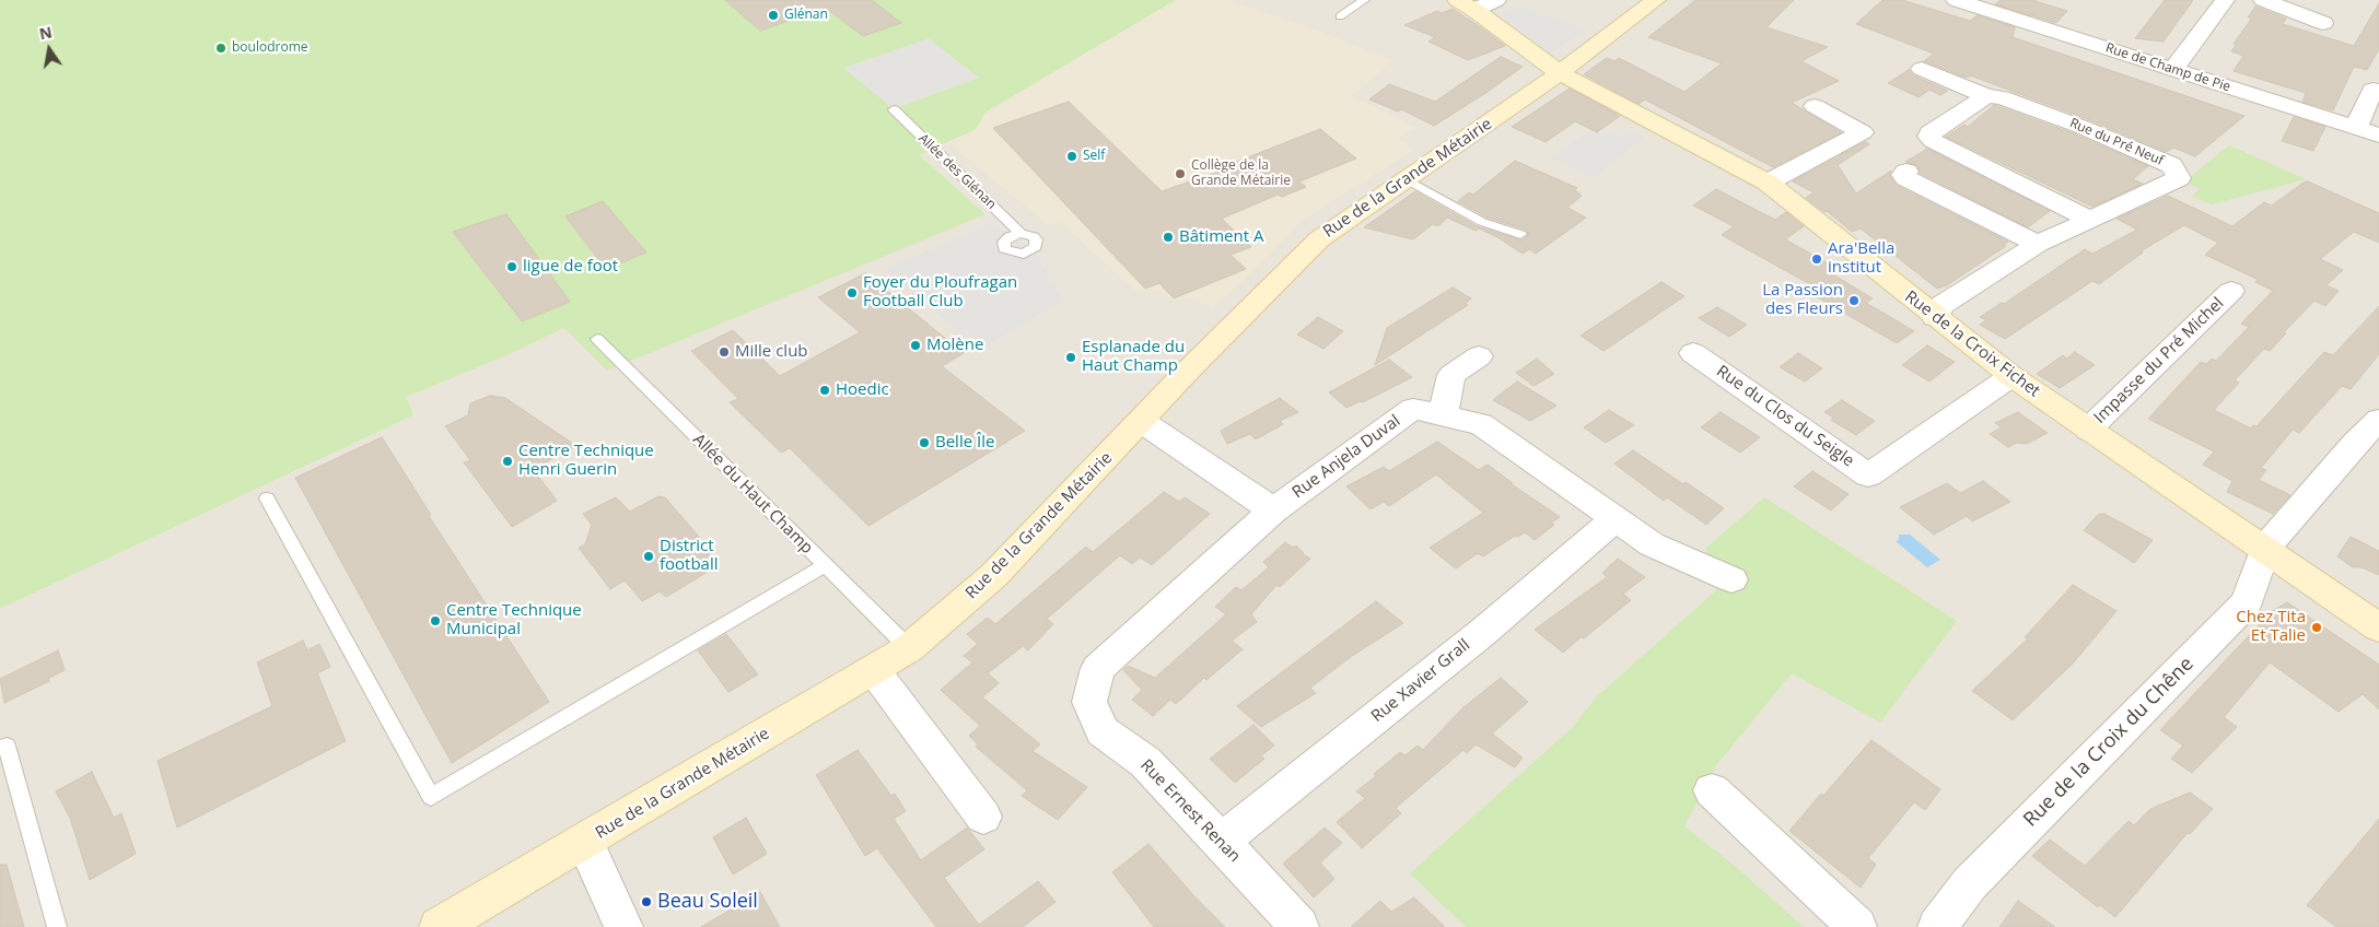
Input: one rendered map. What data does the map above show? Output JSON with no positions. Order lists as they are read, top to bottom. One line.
{"streets":{"main road":["Rue de la Grande Métairie","Rue de la Croix Fichet"],"street":["Rue de Champ de Pie","Rue du Pré Neuf","Impasse du Pré Michel","Rue du Clos du Seigle","Rue Anjela Duval","Rue Xavier Grall","Rue de la Croix du Chêne","Rue Ernest Renan"],"lane":["Allée des Glénan","Allée du Haut Champ"]},"crossings":[["Rue du Pré Neuf","Rue de la Croix Fichet"],["Rue de la Grande Métairie","Rue de la Croix Fichet"],["Rue de la Grande Métairie","Allée du Haut Champ"],["Rue de la Croix Fichet","Impasse du Pré Michel"],["Rue de la Croix Fichet","Rue du Clos du Seigle"],["Rue de la Croix Fichet","Rue de la Croix du Chêne"],["Rue Anjela Duval","Rue Xavier Grall"],["Rue Anjela Duval","Rue Ernest Renan"],["Rue Xavier Grall","Rue Ernest Renan"]],"places":["Glénan","boulodrome","Self","Collège de la Grande Métairie","Bâtiment A","Ara'Bella institut","ligue de foot","Foyer du Ploufragan Football Club","La Passion des Fleurs","Molène","Mille club","Esplanade du Haut Champ","Hoedic","Belle Île","Centre Technique Henri Guerin","District football","Centre Technique Municipal","Chez Tita Et Talie","Beau Soleil"],"north":"top"}
